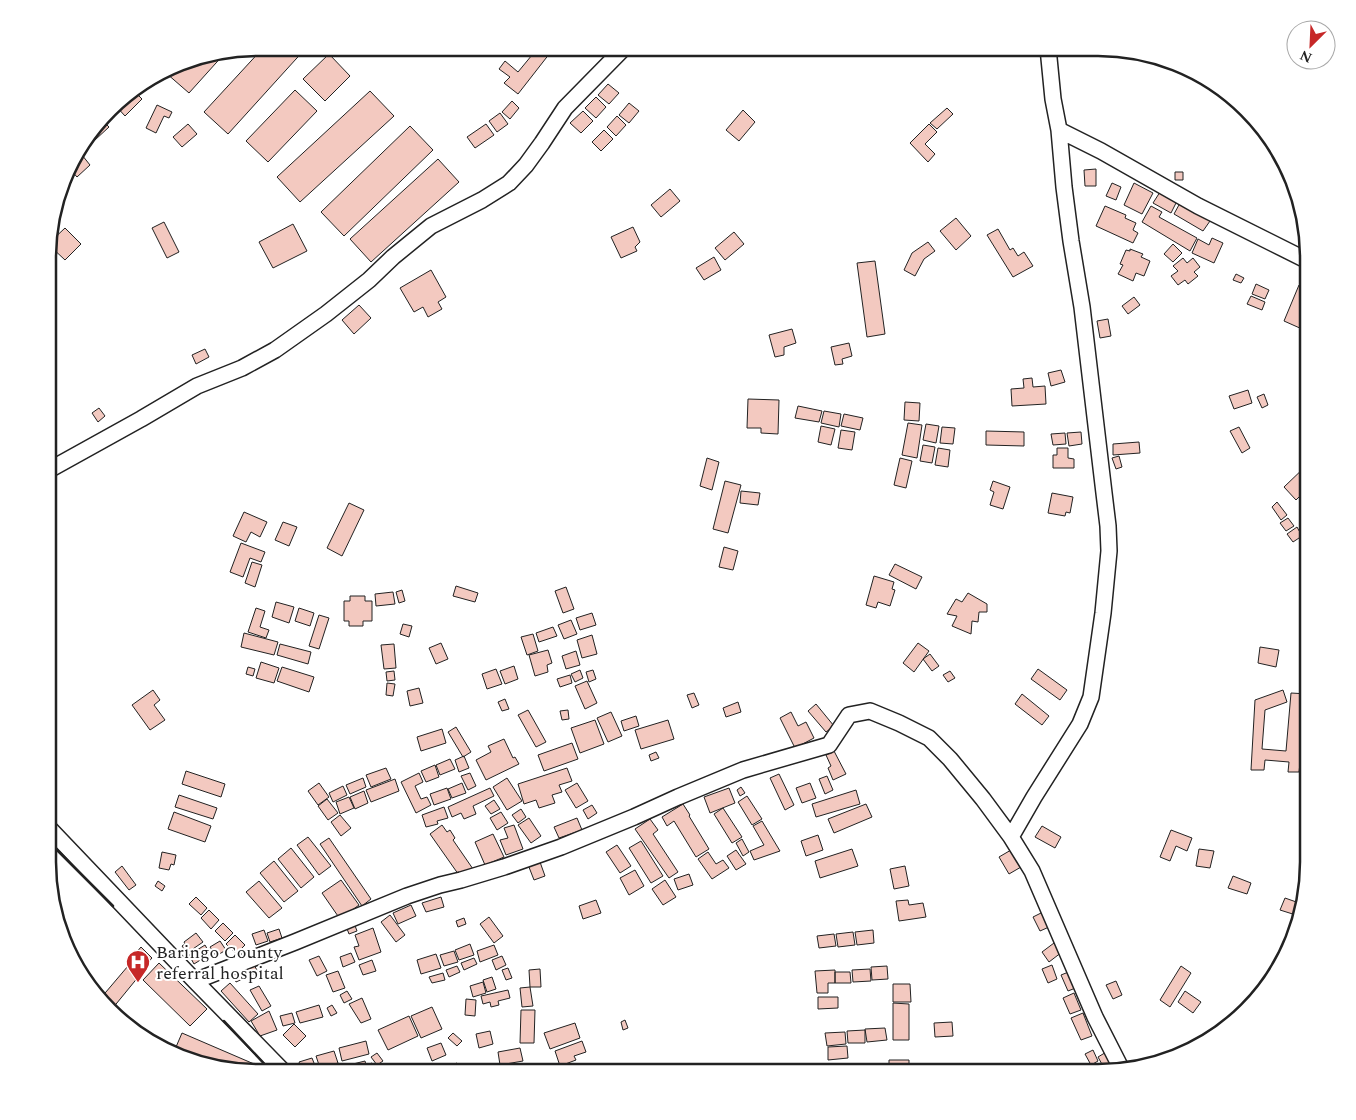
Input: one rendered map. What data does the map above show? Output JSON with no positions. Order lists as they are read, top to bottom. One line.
{"places":{"hospital":["Baringo County referral hospital"]},"north":"bottom left"}
